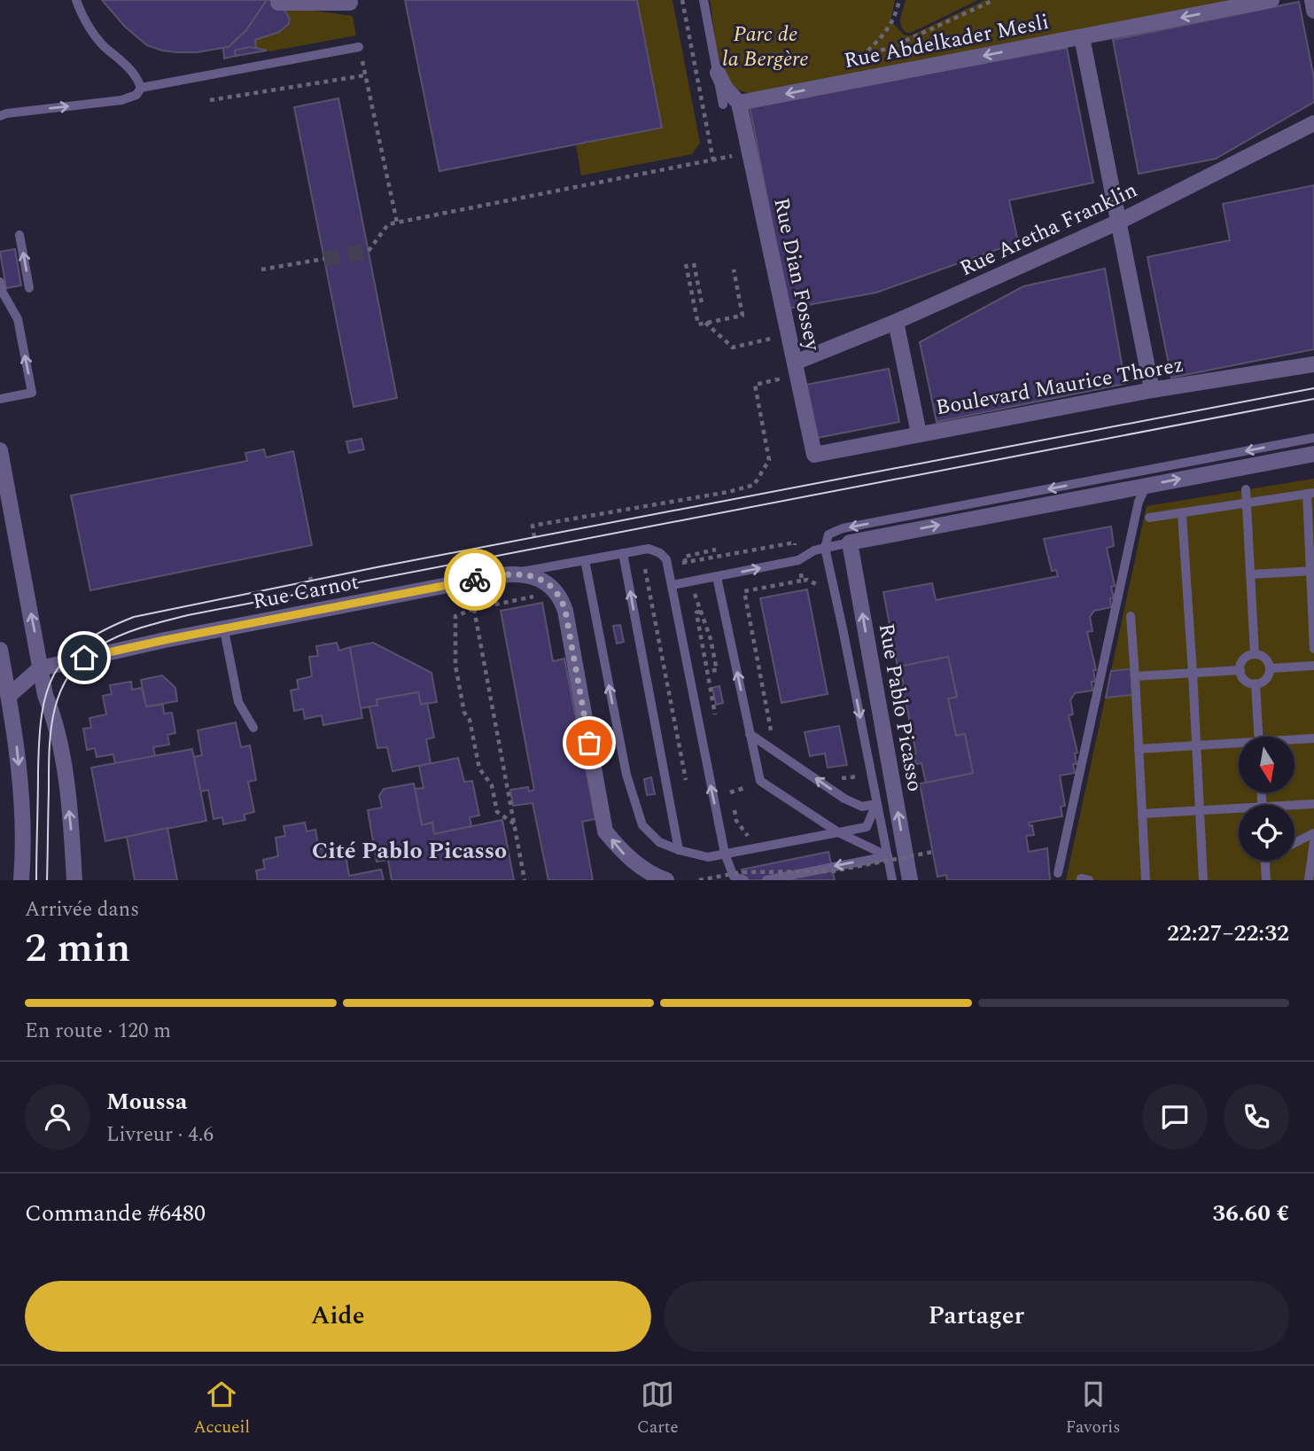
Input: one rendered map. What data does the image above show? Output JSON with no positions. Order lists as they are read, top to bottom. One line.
{"streets":{"street":["Rue Abdelkader Mesli","Rue Aretha Franklin","Rue Dian Fossey","Boulevard Maurice Thorez","Rue Carnot","Rue Pablo Picasso"]},"crossings":[["Rue Abdelkader Mesli","Rue Dian Fossey"],["Rue Aretha Franklin","Rue Dian Fossey"],["Rue Dian Fossey","Boulevard Maurice Thorez"]],"one_way":["Rue Abdelkader Mesli","Rue Pablo Picasso"],"districts":["Cité Pablo Picasso"],"parks":["Parc de la Bergère"],"north":"bottom","page":{"heading":["2 min","Arrivée dans","22:27–22:32"],"panel":["Moussa","Livreur · 4.6","Commande #6480","36.60 €"],"bar":"En route · 120 m","buttons":["Aide","Partager"],"tabs":["Accueil","Carte","Favoris"]}}
